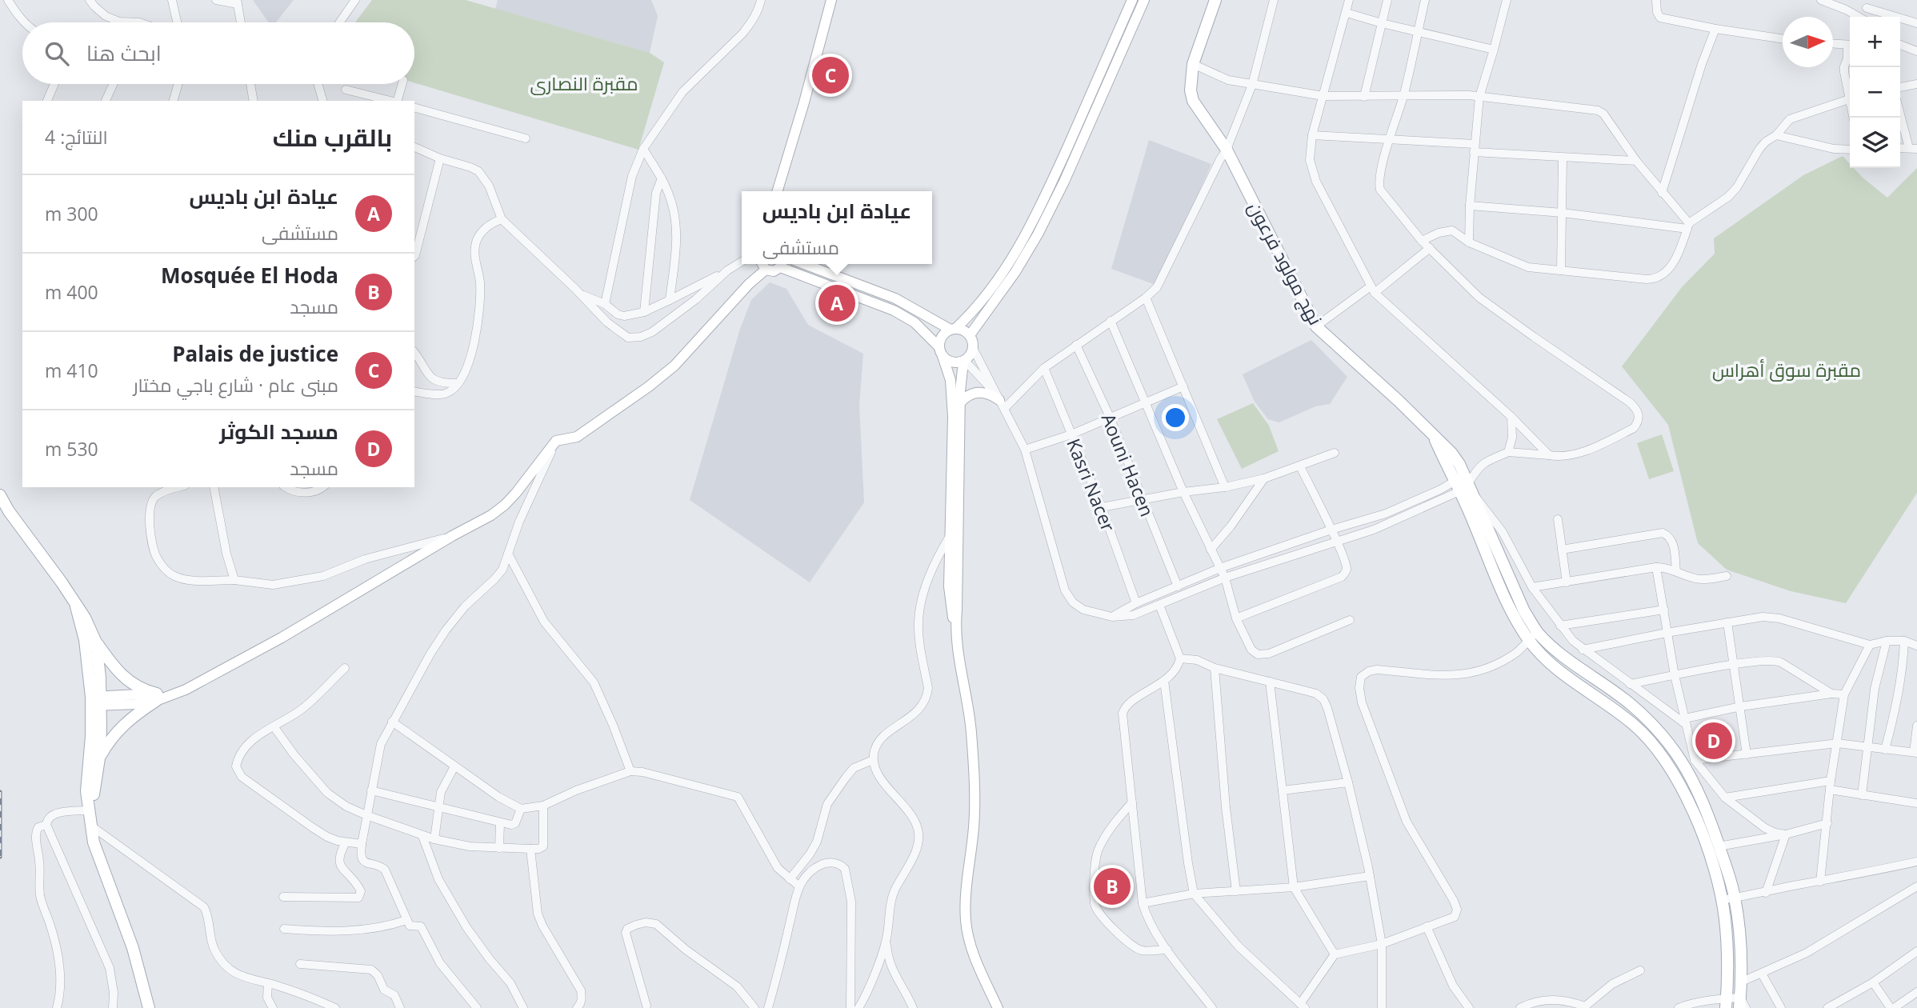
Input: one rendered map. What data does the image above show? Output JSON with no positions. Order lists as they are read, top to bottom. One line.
{"streets":{"main road":["نهج مولود فرعون"],"street":["Aouni Hacen","Kasri Nacer"]},"parks":["مقبرة النصارى","مقبرة سوق أهراس"],"north":"right","page":{"map_buttons":["+","−"],"search":"ابحث هنا","pins":["C","A","D","B"],"heading":["بالقرب منك","النتائج: 4"],"list":[{"mark":"A","name":"عيادة ابن باديس","note":"مستشفى","value":"300 m"},{"mark":"B","name":"Mosquée El Hoda","note":"مسجد","value":"400 m"},{"mark":"C","name":"Palais de justice","note":"مبنى عام · شارع باجي مختار","value":"410 m"},{"mark":"D","name":"مسجد الكوثر","note":"مسجد","value":"530 m"}],"popup":["عيادة ابن باديس","مستشفى"]}}
